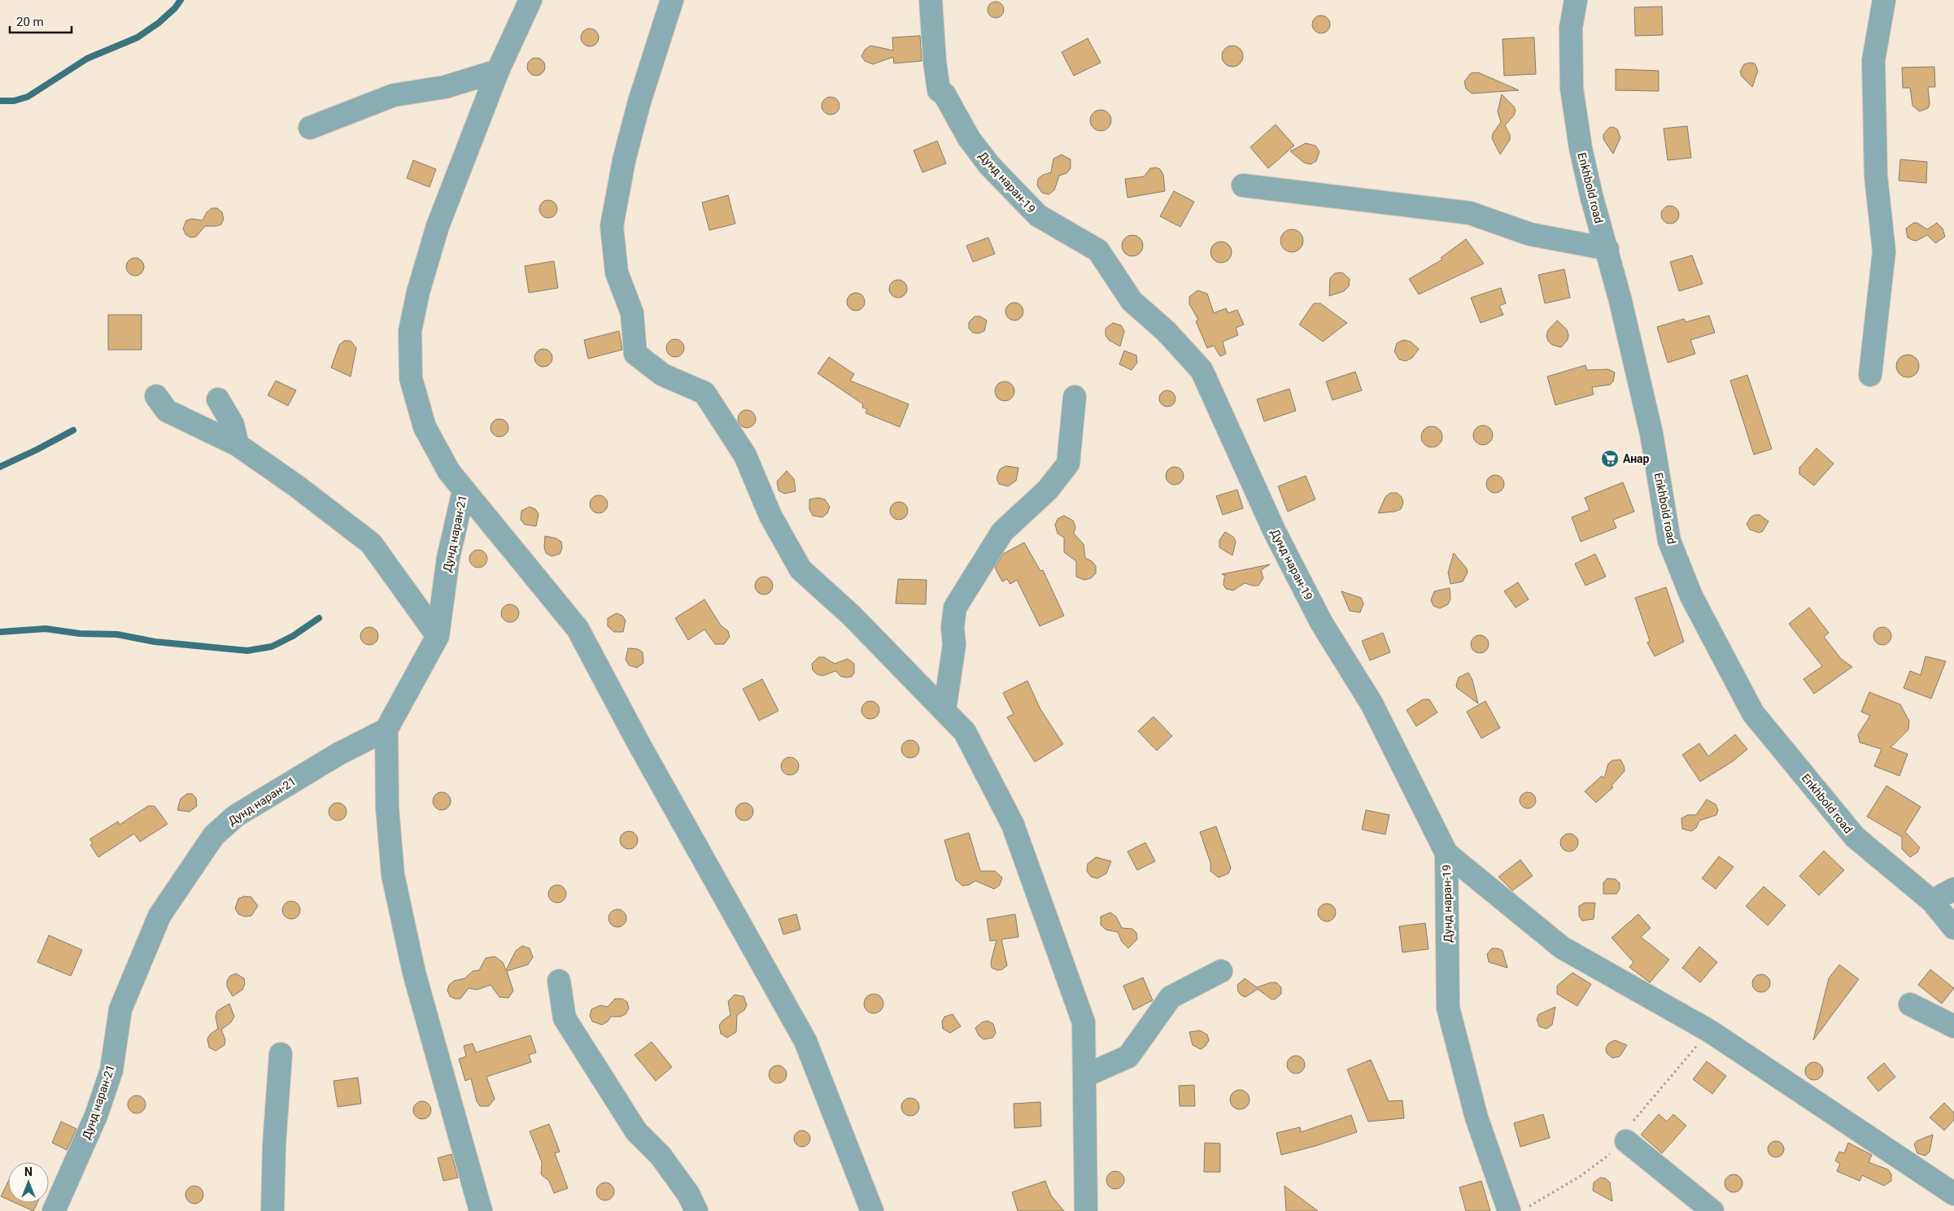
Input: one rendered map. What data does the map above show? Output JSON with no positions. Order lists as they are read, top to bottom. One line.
{"streets":{"street":["Дунд наран-19","Enkhbold road","Дунд наран-21"]},"places":{"supermarket":["Анар"]},"scale_bar":"20 m","north":"top"}
